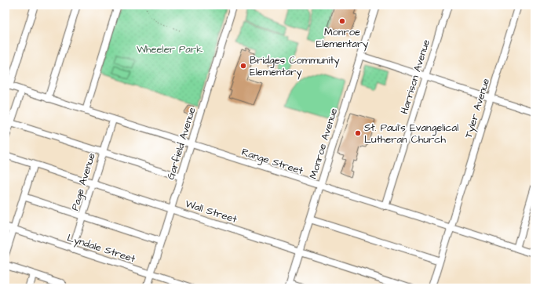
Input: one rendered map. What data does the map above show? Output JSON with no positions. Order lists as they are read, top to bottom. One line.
{"streets":{"street":["Harrison Avenue","Tyler Avenue","Garfield Avenue","Monroe Avenue","Range Street","Page Avenue","Wall Street","Lyndale Street"]},"crossings":[["Harrison Avenue","Range Street"],["Tyler Avenue","Range Street"],["Garfield Avenue","Range Street"],["Garfield Avenue","Wall Street"],["Garfield Avenue","Lyndale Street"],["Monroe Avenue","Range Street"],["Monroe Avenue","Wall Street"],["Range Street","Page Avenue"],["Page Avenue","Wall Street"],["Page Avenue","Lyndale Street"]],"parks":["Wheeler Park"],"places":["Monroe Elementary","Bridges Community Elementary","St. Paul's Evangelical Lutheran Church"]}
